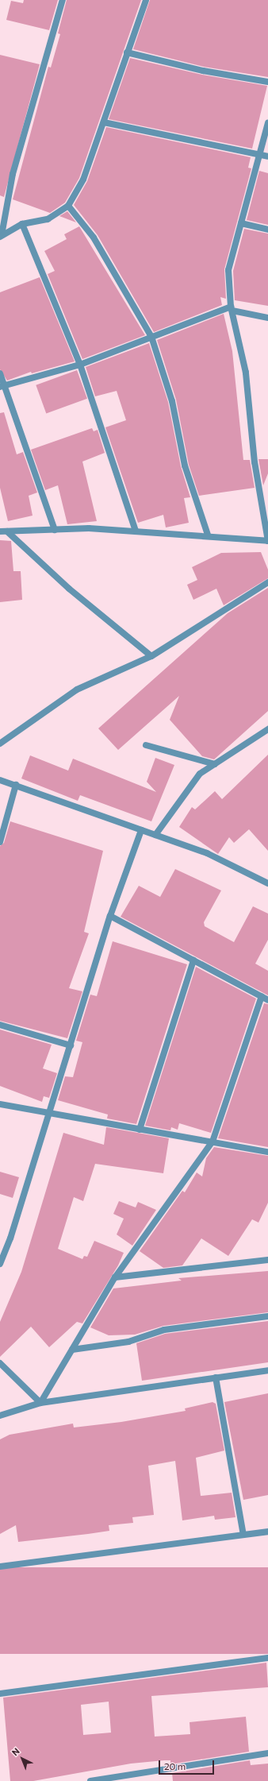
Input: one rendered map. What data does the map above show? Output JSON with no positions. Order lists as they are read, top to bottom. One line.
{"scale_bar":"20 m","north":"top left"}
